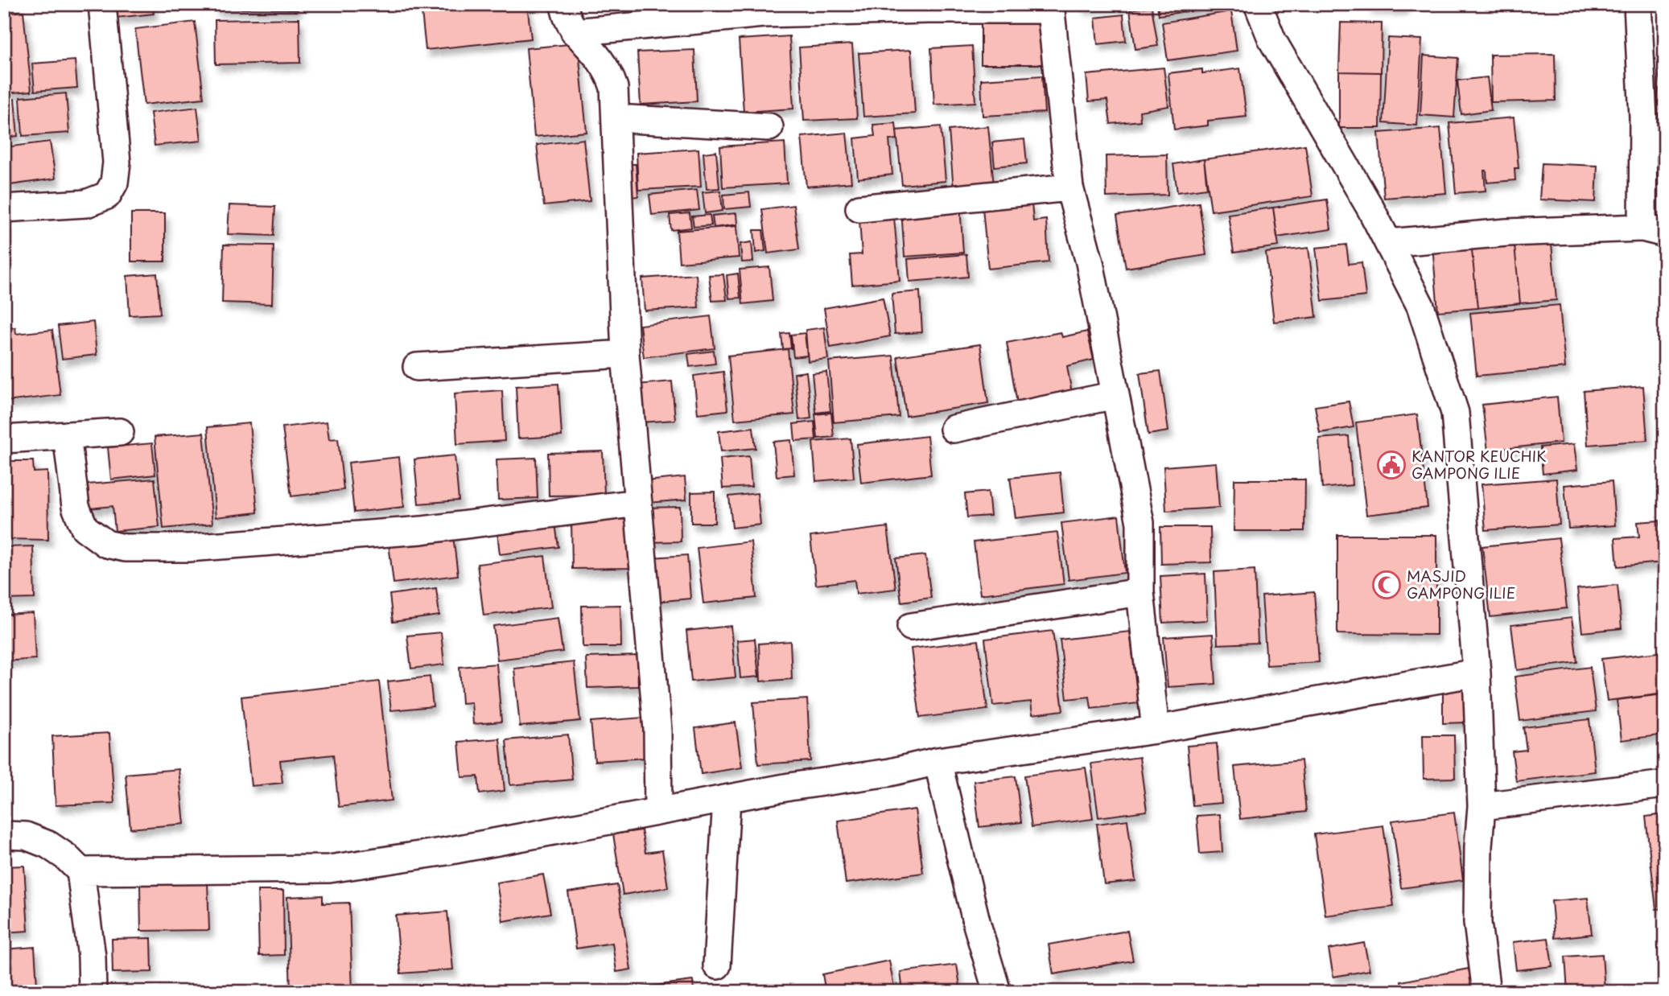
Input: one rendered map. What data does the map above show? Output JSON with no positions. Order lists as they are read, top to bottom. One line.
{"places":{"public building":["KANTOR KEUCHIK GAMPONG ILIE"],"mosque":["MASJID GAMPONG ILIE"]}}
